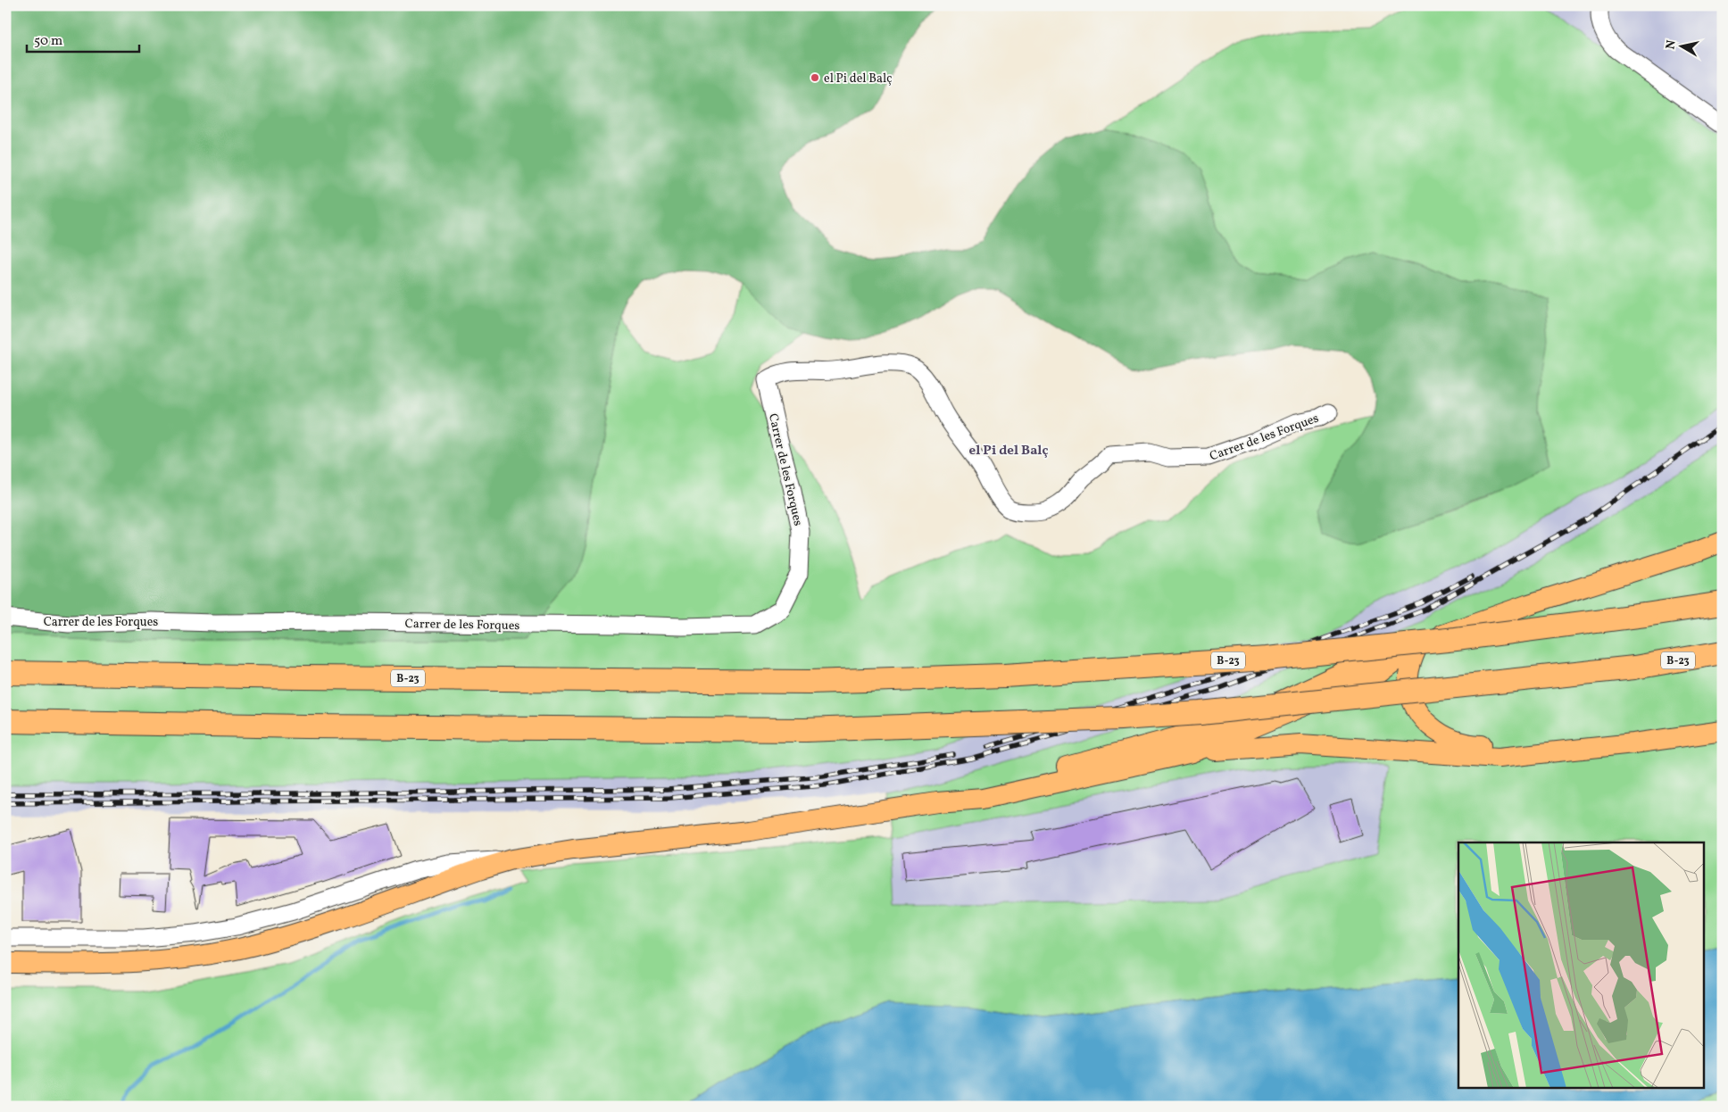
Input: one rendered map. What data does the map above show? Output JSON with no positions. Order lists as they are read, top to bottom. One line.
{"streets":{"highway":["B-23"],"street":["Carrer de les Forques"]},"districts":["el Pi del Balç"],"places":["el Pi del Balç"],"scale_bar":"50 m","north":"left"}
